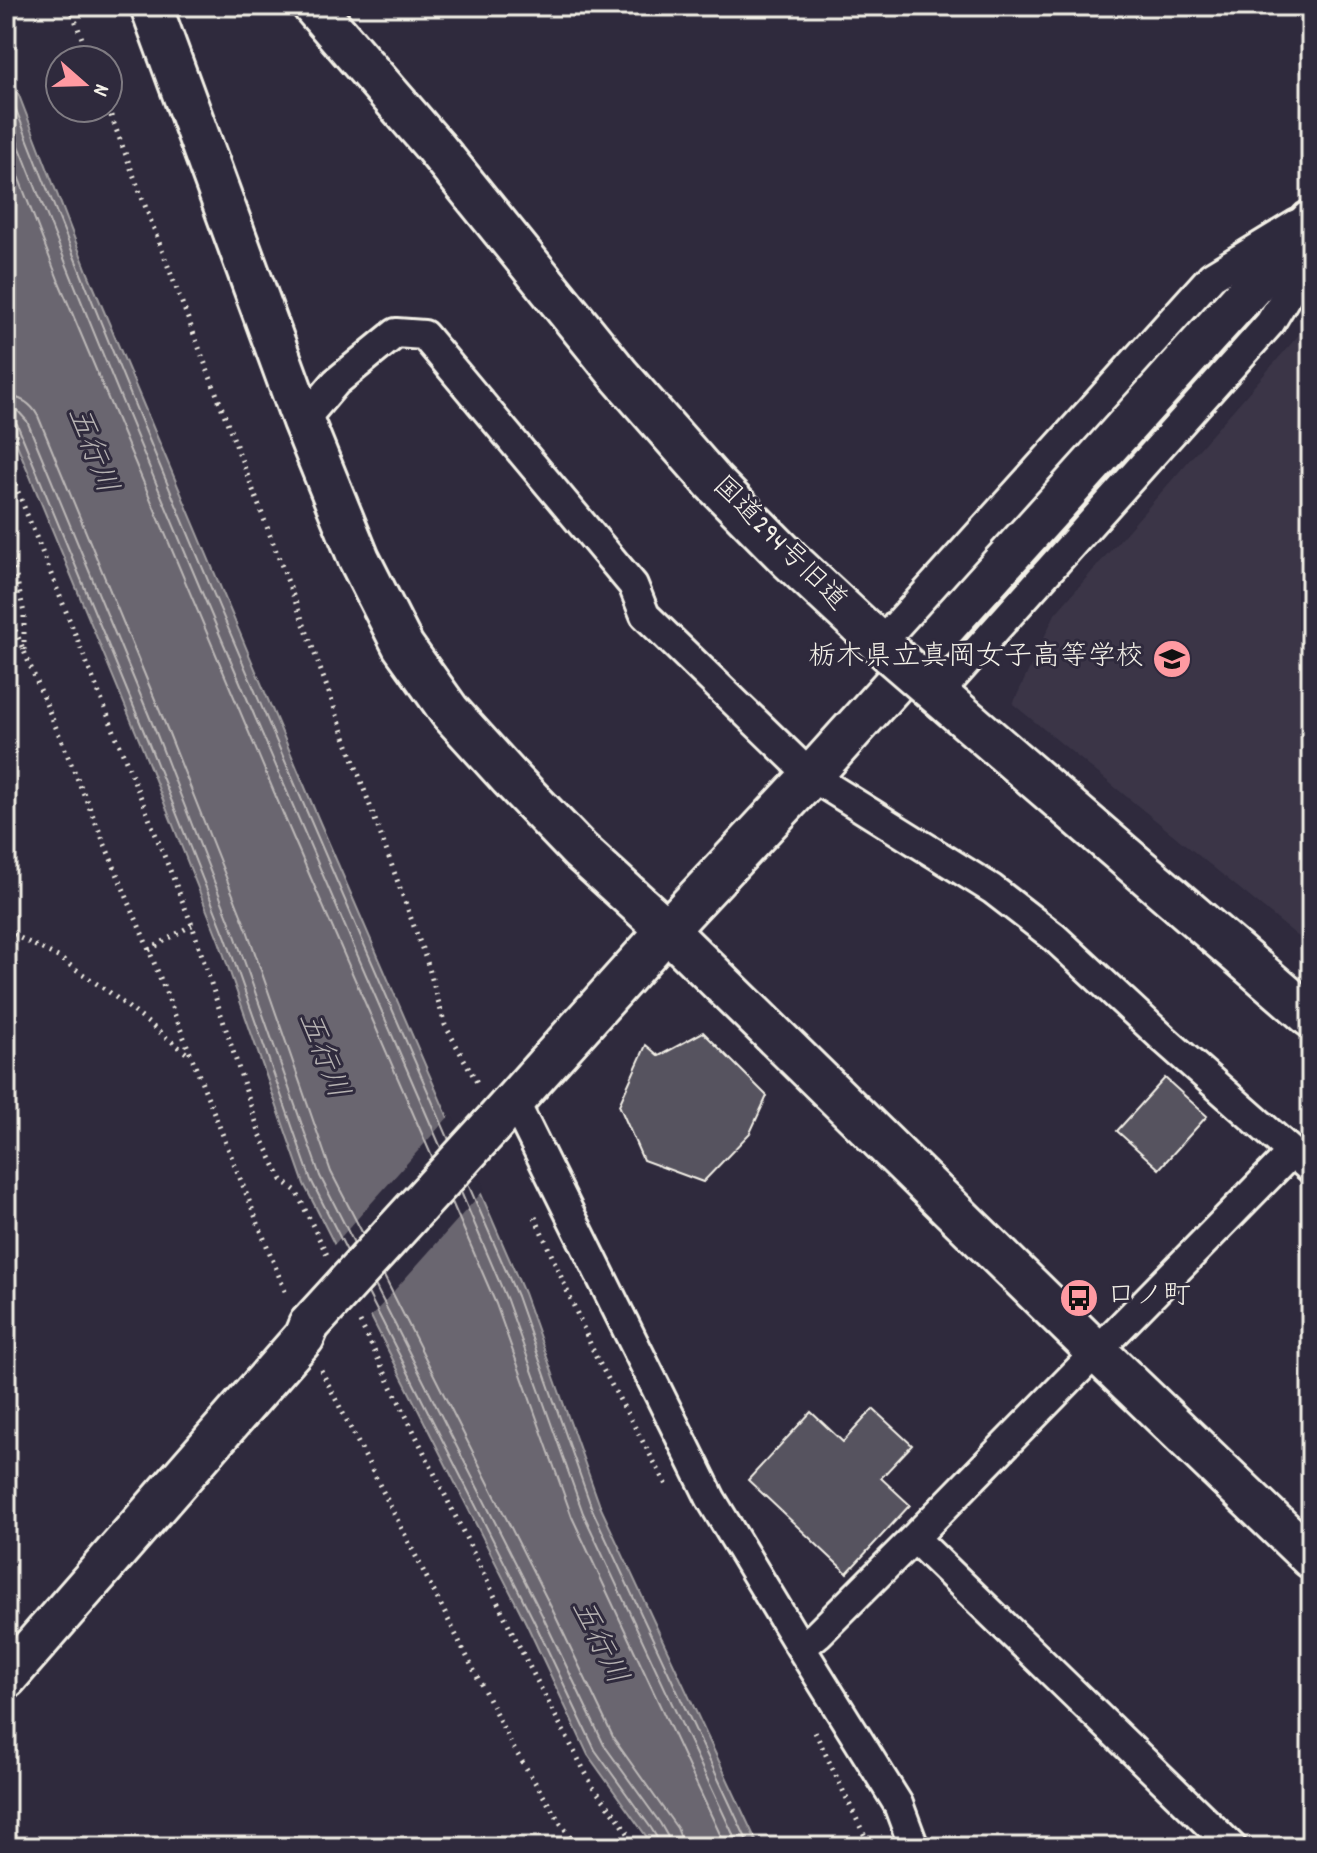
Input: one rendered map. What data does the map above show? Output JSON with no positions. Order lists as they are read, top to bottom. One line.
{"streets":{"street":["国道294号旧道"]},"water":["五行川"],"places":{"school or university":["栃木県立真岡女子高等学校"],"bus stop":["口ノ町"]},"north":"right"}
